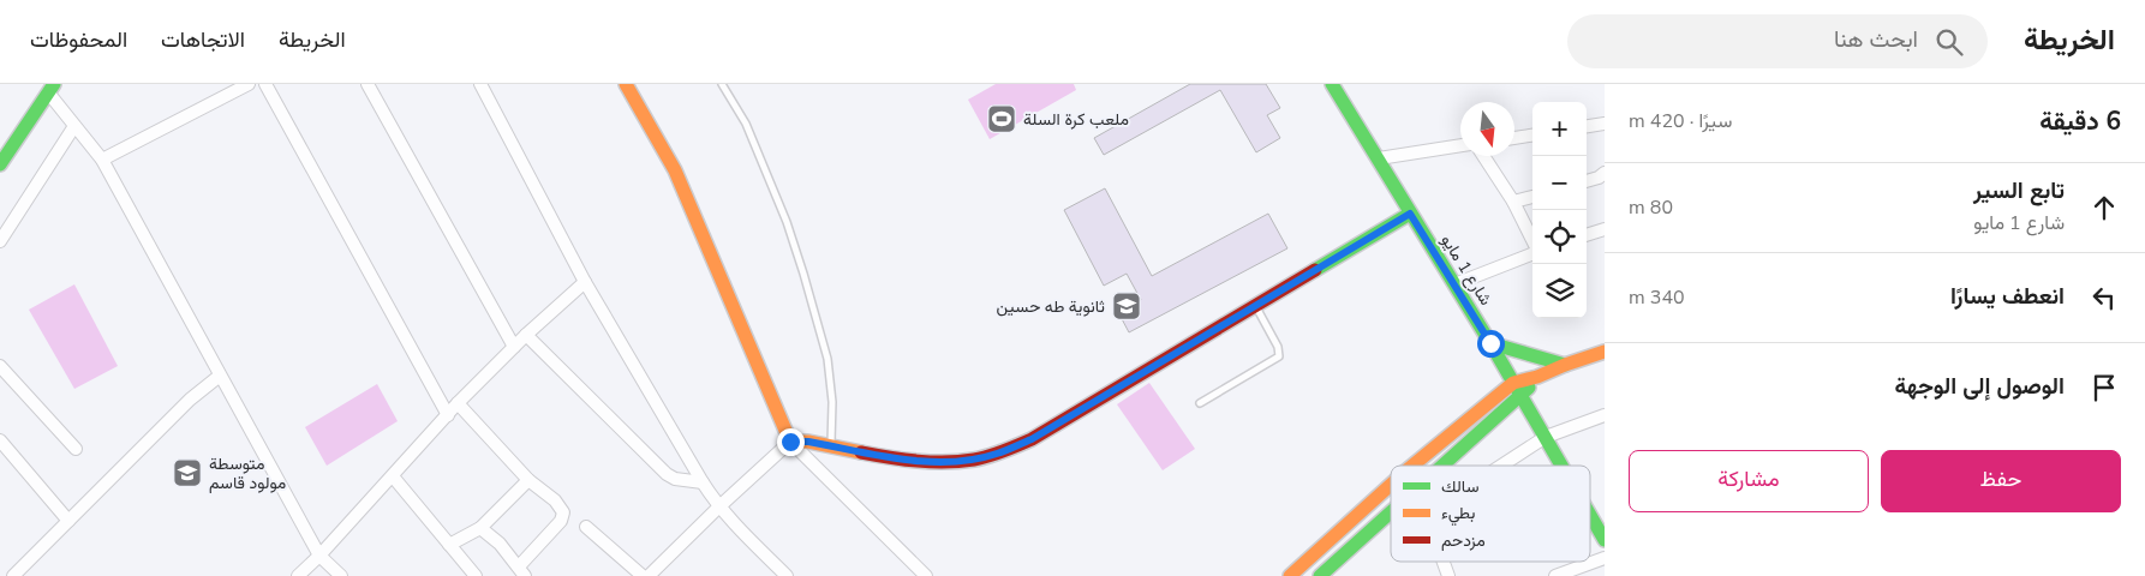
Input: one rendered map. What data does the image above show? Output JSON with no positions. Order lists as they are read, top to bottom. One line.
{"streets":{"street":["شارع 1 مايو"]},"places":{"sports":["ملعب كرة السلة"],"school or university":["ثانوية طه حسين","متوسطة مولود قاسم"]},"legend":["سالك","بطيء","مزدحم"],"north":"bottom","page":{"header":"الخريطة","search":"ابحث هنا","nav":["الخريطة","الاتجاهات","المحفوظات"],"heading":["6 دقيقة","سيرًا · 420 m"],"map_buttons":["+","−"],"list":[["تابع السير","شارع 1 مايو","80 m"],["انعطف يسارًا","340 m"],"الوصول إلى الوجهة"],"buttons":["حفظ","مشاركة"]}}
